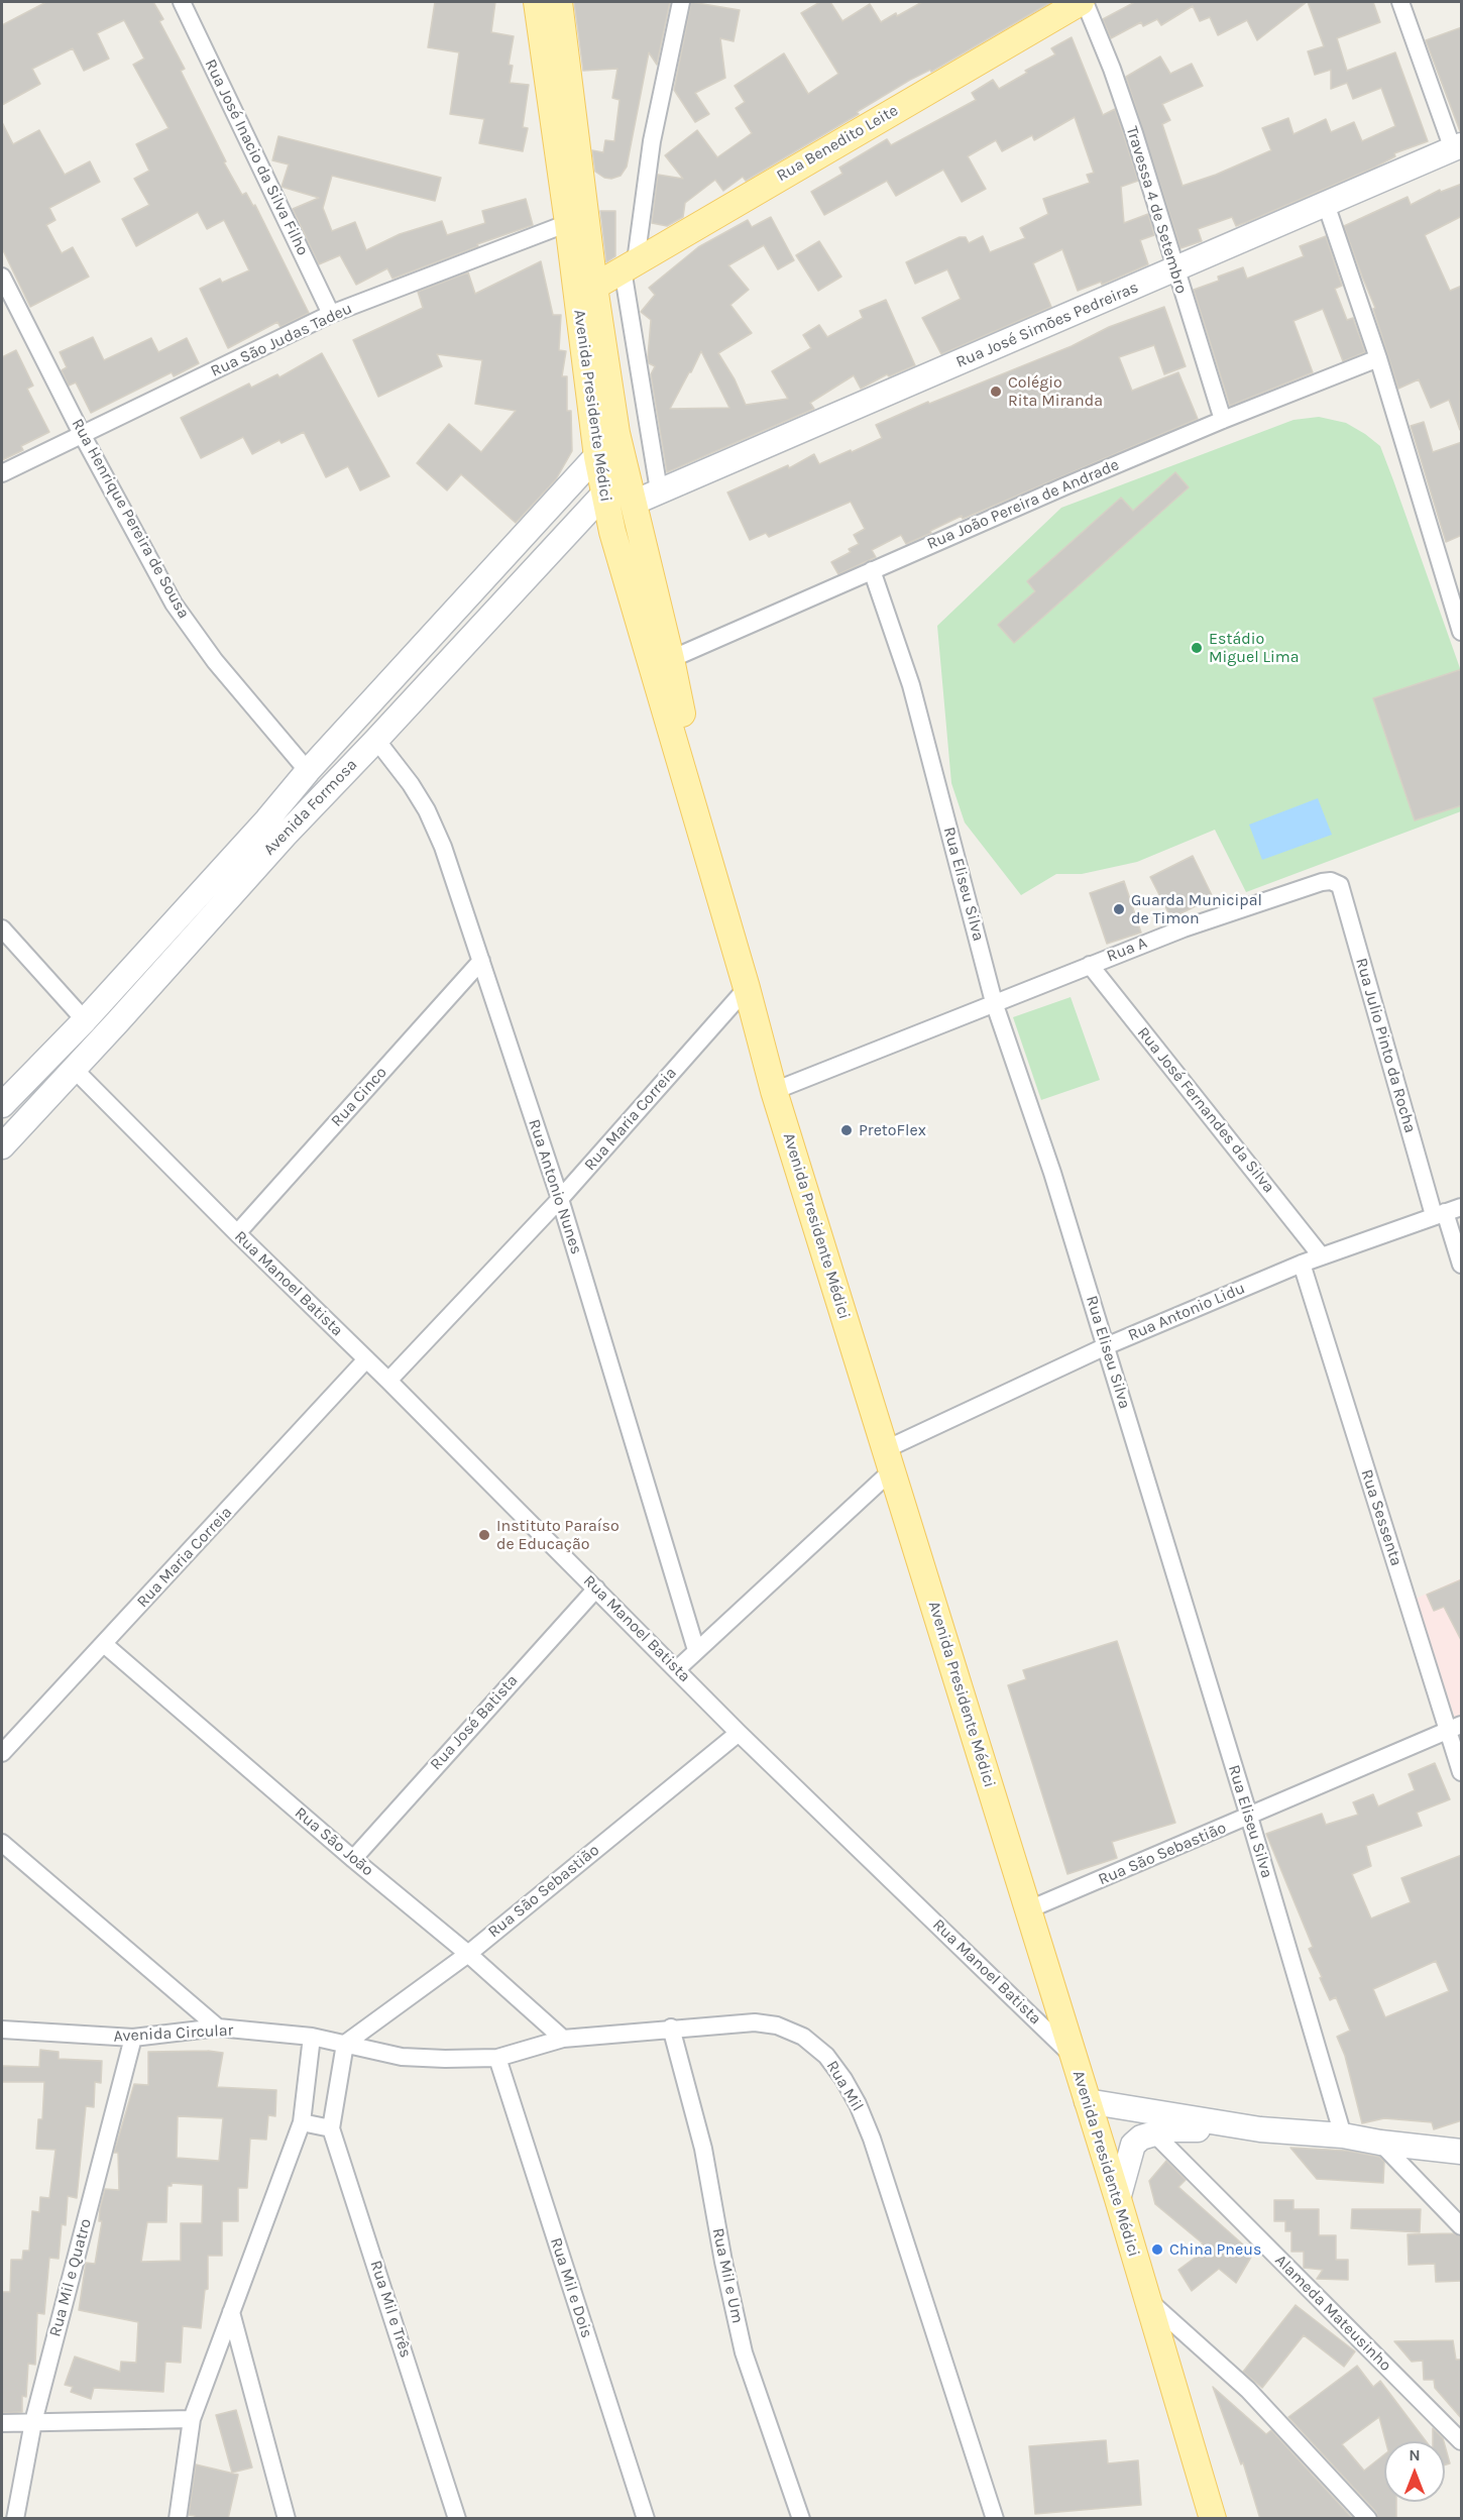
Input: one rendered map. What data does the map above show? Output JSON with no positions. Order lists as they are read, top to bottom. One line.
{"streets":{"main road":["Rua Benedito Leite","Rua José Simões Pedreiras","Avenida Presidente Médici","Avenida Formosa"],"street":["Rua José Inacio da Silva Filho","Travessa 4 de Setembro","Rua São Judas Tadeu","Rua João Pereira de Andrade","Rua Henrique Pereira de Sousa","Rua Eliseu Silva","Rua A","Rua Julio Pinto da Rocha","Rua Cinco","Rua José Fernandes da Silva","Rua Maria Correia","Rua Antonio Nunes","Rua Manoel Batista","Rua Antonio Lidu","Rua Sessenta","Rua José Batista","Rua São João","Rua São Sebastião","Avenida Circular","Rua Mil","Rua Mil e Um","Rua Mil e Quatro","Rua Mil e Dois","Rua Mil e Três","Alameda Mateusinho"]},"crossings":[["Rua Benedito Leite","Travessa 4 de Setembro"],["Rua Benedito Leite","Avenida Presidente Médici"],["Rua José Inacio da Silva Filho","Rua São Judas Tadeu"],["Travessa 4 de Setembro","Rua José Simões Pedreiras"],["Travessa 4 de Setembro","Rua João Pereira de Andrade"],["Rua José Simões Pedreiras","Avenida Presidente Médici"],["Rua São Judas Tadeu","Avenida Presidente Médici"],["Rua São Judas Tadeu","Rua Henrique Pereira de Sousa"],["Avenida Presidente Médici","Rua João Pereira de Andrade"],["Avenida Presidente Médici","Avenida Formosa"],["Avenida Presidente Médici","Rua Maria Correia"],["Avenida Presidente Médici","Rua Manoel Batista"],["Avenida Presidente Médici","Rua Antonio Lidu"],["Avenida Presidente Médici","Rua São Sebastião"],["Rua João Pereira de Andrade","Rua Eliseu Silva"],["Rua Henrique Pereira de Sousa","Avenida Formosa"],["Avenida Formosa","Rua Antonio Nunes"],["Avenida Formosa","Rua Manoel Batista"],["Rua Eliseu Silva","Rua A"],["Rua Eliseu Silva","Rua Antonio Lidu"],["Rua Eliseu Silva","Rua São Sebastião"],["Rua A","Rua Julio Pinto da Rocha"],["Rua A","Rua José Fernandes da Silva"],["Rua Julio Pinto da Rocha","Rua Antonio Lidu"],["Rua Cinco","Rua Antonio Nunes"],["Rua Cinco","Rua Manoel Batista"],["Rua José Fernandes da Silva","Rua Antonio Lidu"],["Rua Maria Correia","Rua Antonio Nunes"],["Rua Maria Correia","Rua Manoel Batista"],["Rua Maria Correia","Rua São João"],["Rua Antonio Nunes","Rua Antonio Lidu"],["Rua Manoel Batista","Rua Antonio Lidu"],["Rua Manoel Batista","Rua José Batista"],["Rua Manoel Batista","Rua São Sebastião"],["Rua Antonio Lidu","Rua Sessenta"],["Rua Sessenta","Rua São Sebastião"],["Rua José Batista","Rua São João"],["Rua São João","Rua São Sebastião"],["Rua São João","Rua Mil"],["Rua São Sebastião","Avenida Circular"],["Rua São Sebastião","Rua Mil"],["Avenida Circular","Rua Mil"],["Avenida Circular","Rua Mil e Quatro"],["Rua Mil","Rua Mil e Um"],["Rua Mil","Rua Mil e Dois"]],"places":["Colégio Rita Miranda","Estádio Miguel Lima","Guarda Municipal de Timon","PretoFlex","Instituto Paraíso de Educação","China Pneus"],"north":"top"}
